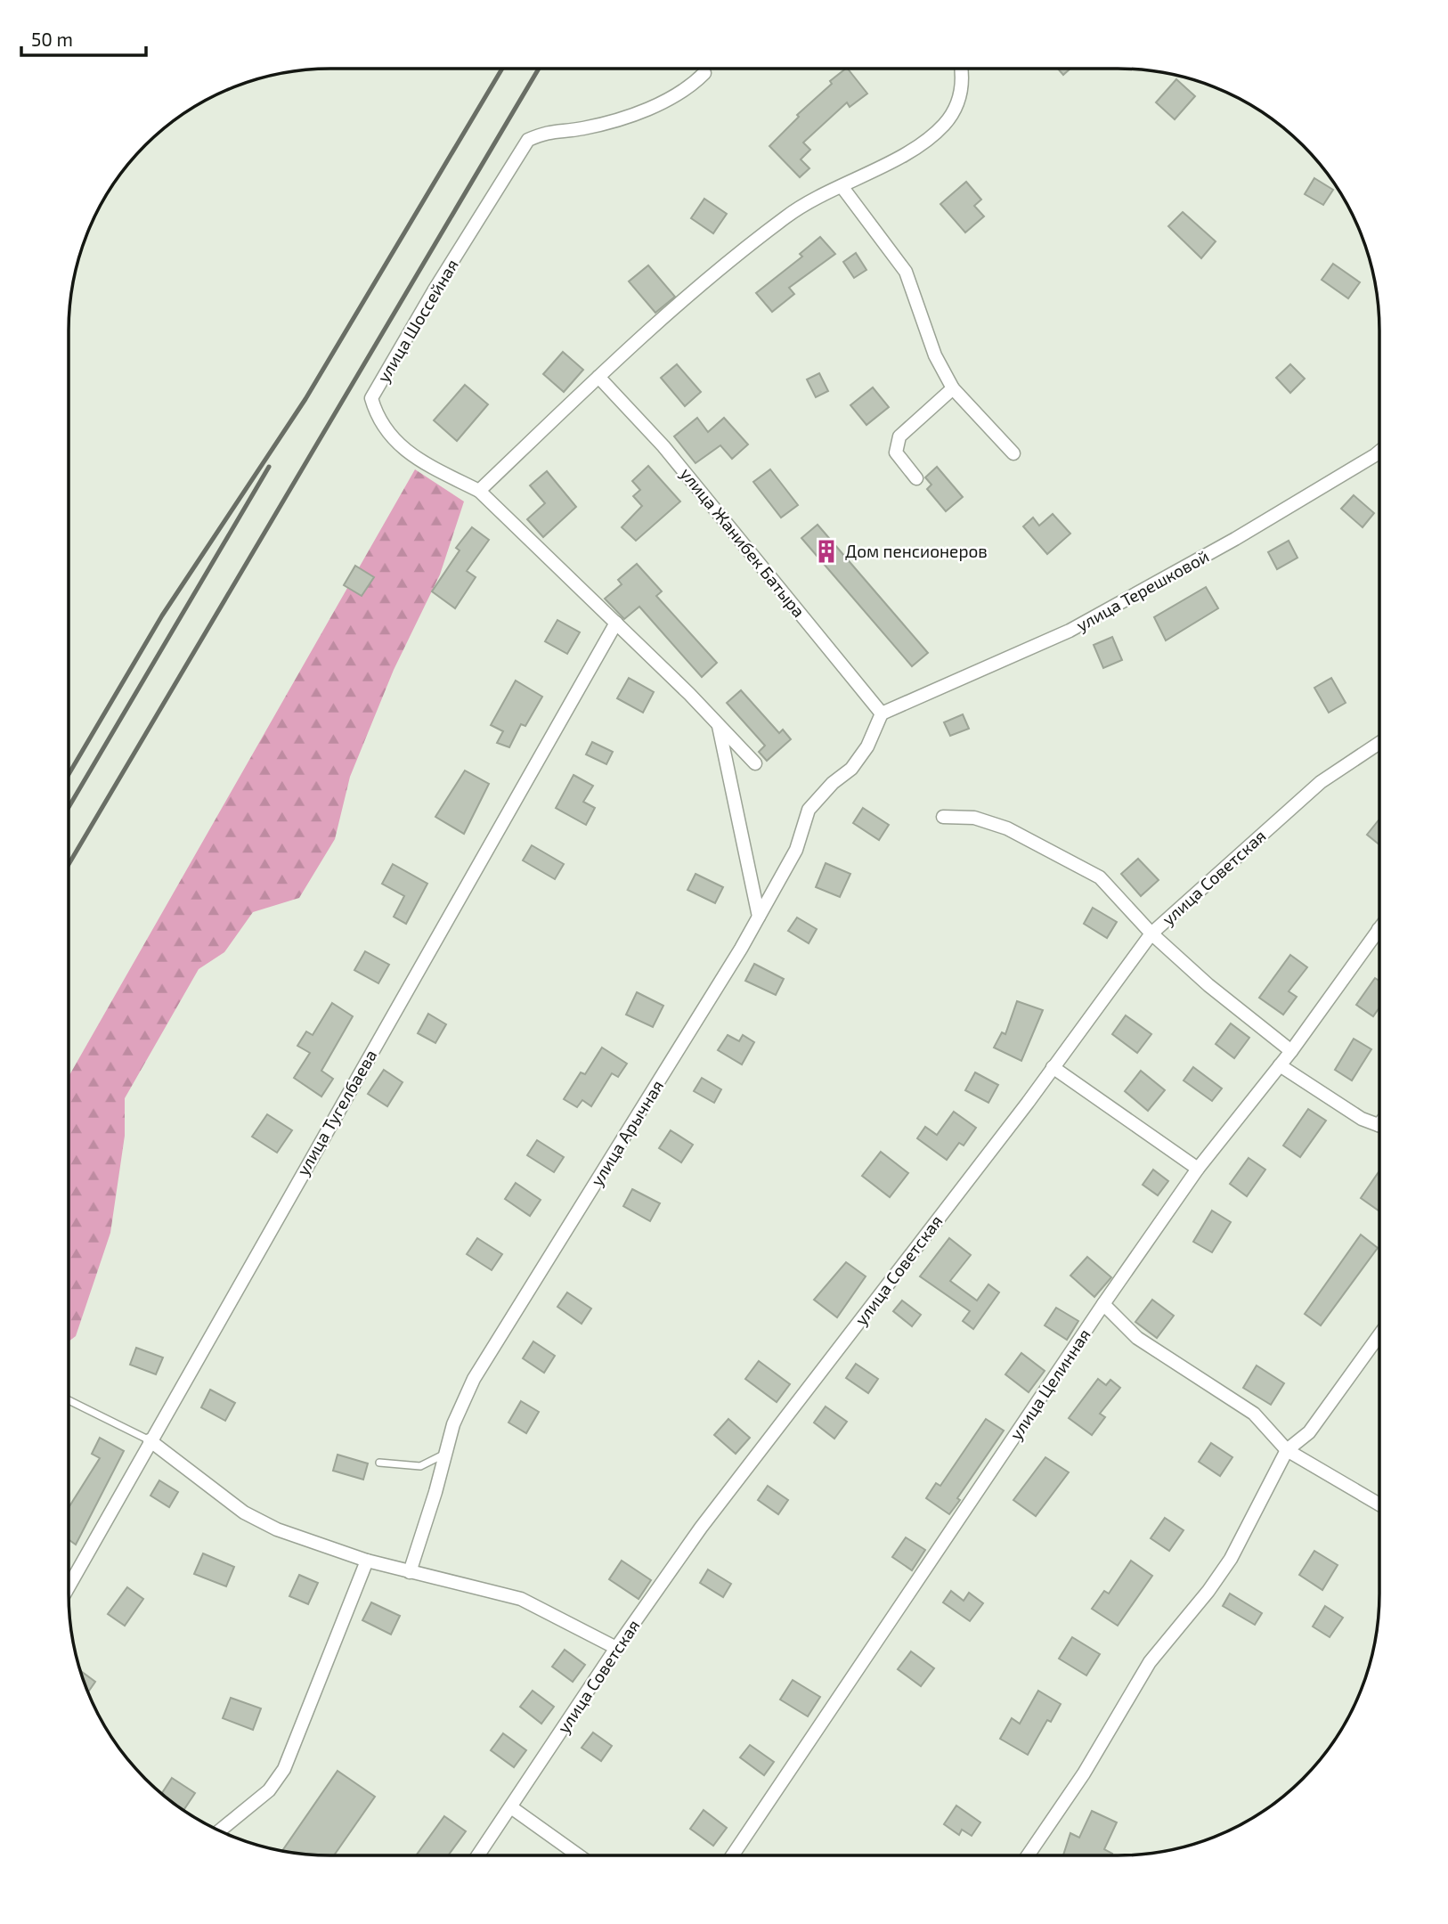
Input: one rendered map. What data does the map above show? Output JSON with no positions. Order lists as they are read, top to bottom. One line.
{"streets":{"street":["улица Шоссейная","улица Жанибек Батыра","улица Терешковой","улица Советская","улица Тугелбаева","улица Арычная","улица Целинная"]},"crossings":[["улица Жанибек Батыра","улица Терешковой"],["улица Жанибек Батыра","улица Арычная"],["улица Терешковой","улица Арычная"]],"places":{"building":["Дом пенсионеров"]},"scale_bar":"50 m"}
